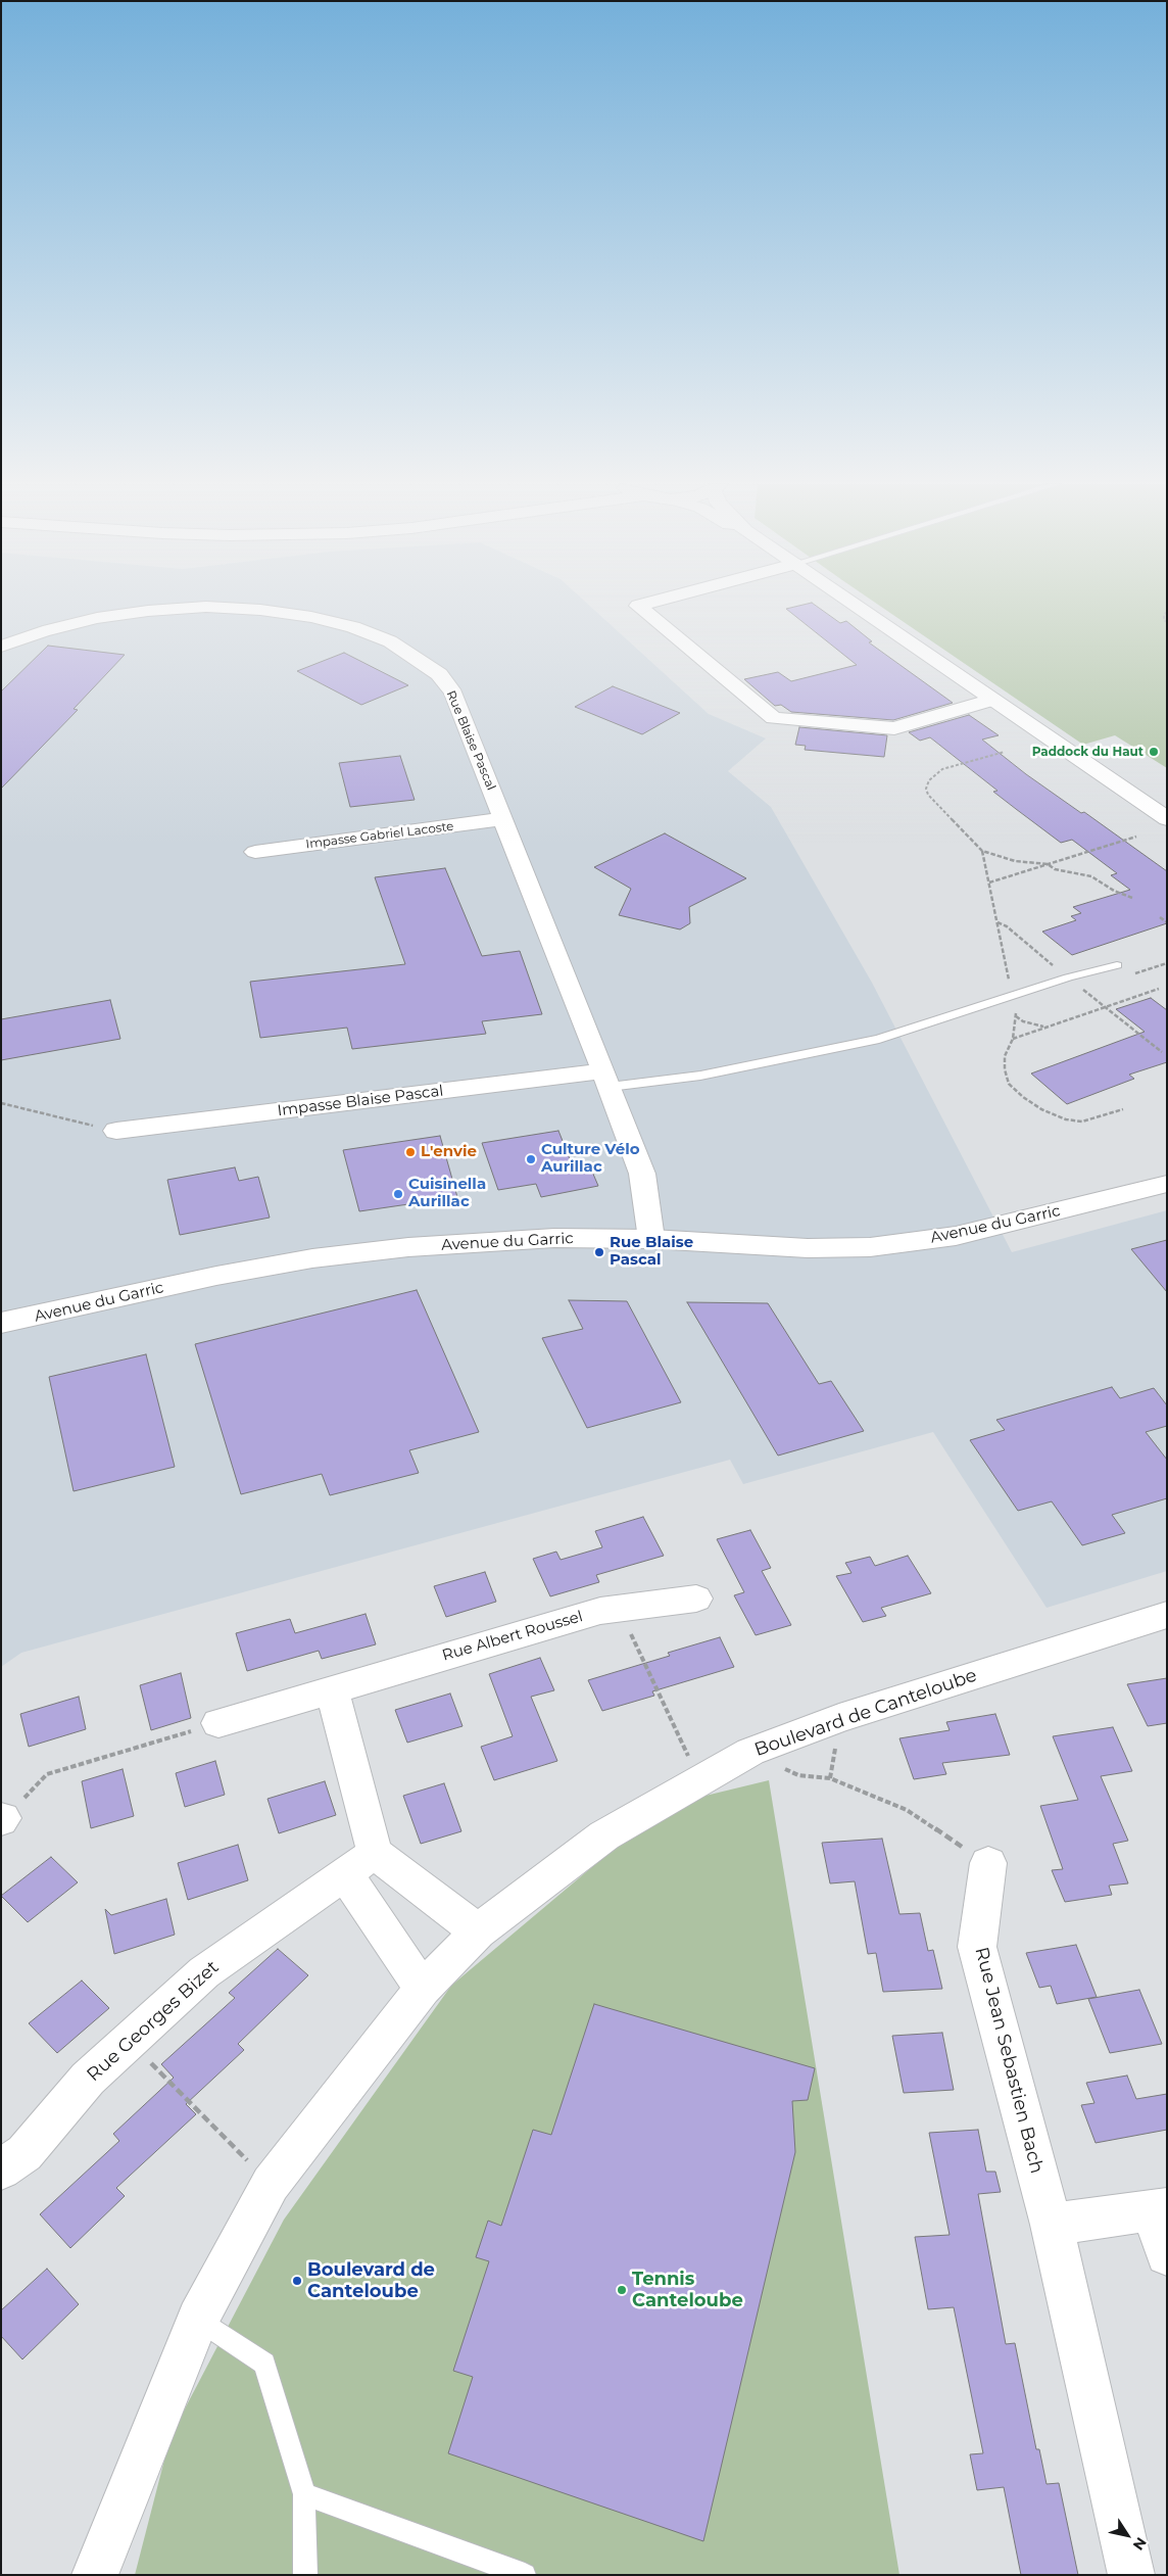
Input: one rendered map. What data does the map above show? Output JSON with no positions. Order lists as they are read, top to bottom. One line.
{"streets":{"street":["Rue Blaise Pascal","Impasse Gabriel Lacoste","Impasse Blaise Pascal","Avenue du Garric","Rue Albert Roussel","Boulevard de Canteloube","Rue Georges Bizet","Rue Jean Sebastien Bach"]},"crossings":[["Rue Blaise Pascal","Impasse Gabriel Lacoste"],["Rue Blaise Pascal","Impasse Blaise Pascal"],["Rue Blaise Pascal","Avenue du Garric"]],"places":["Paddock du Haut","L'envie","Culture Vélo Aurillac","Cuisinella Aurillac","Rue Blaise Pascal","Boulevard de Canteloube","Tennis Canteloube"],"north":"bottom right"}
